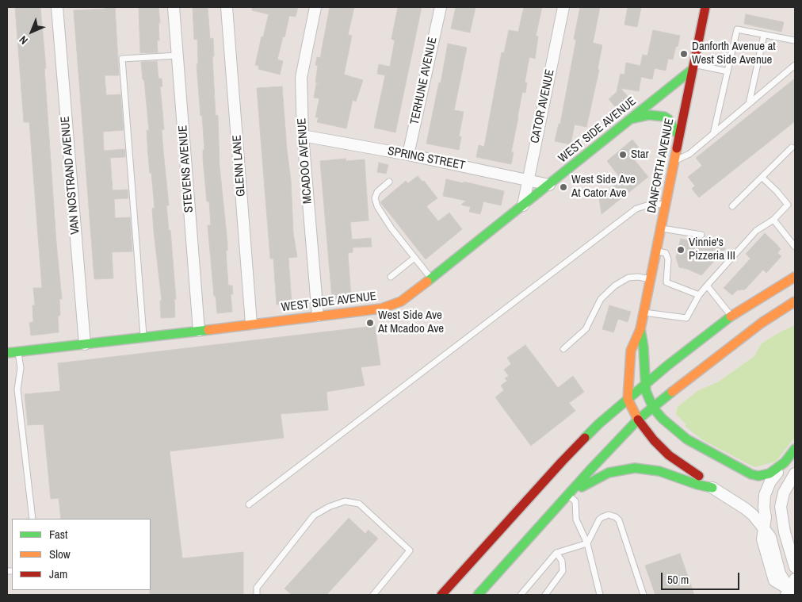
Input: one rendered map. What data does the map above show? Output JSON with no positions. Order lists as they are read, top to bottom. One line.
{"streets":{"main road":["WEST SIDE AVENUE","DANFORTH AVENUE"],"street":["TERHUNE AVENUE","CATOR AVENUE","SPRING STREET","MCADOO AVENUE","GLENN LANE","STEVENS AVENUE","VAN NOSTRAND AVENUE"]},"crossings":[["TERHUNE AVENUE","SPRING STREET"],["CATOR AVENUE","WEST SIDE AVENUE"],["CATOR AVENUE","SPRING STREET"],["WEST SIDE AVENUE","SPRING STREET"],["WEST SIDE AVENUE","MCADOO AVENUE"],["WEST SIDE AVENUE","GLENN LANE"],["WEST SIDE AVENUE","DANFORTH AVENUE"],["WEST SIDE AVENUE","STEVENS AVENUE"],["WEST SIDE AVENUE","VAN NOSTRAND AVENUE"],["SPRING STREET","MCADOO AVENUE"]],"places":["Danforth Avenue at West Side Avenue","Star","West Side Ave At Cator Ave","Vinnie's Pizzeria III","West Side Ave At Mcadoo Ave"],"legend":["Fast","Slow","Jam"],"scale_bar":"50 m","north":"bottom left"}
